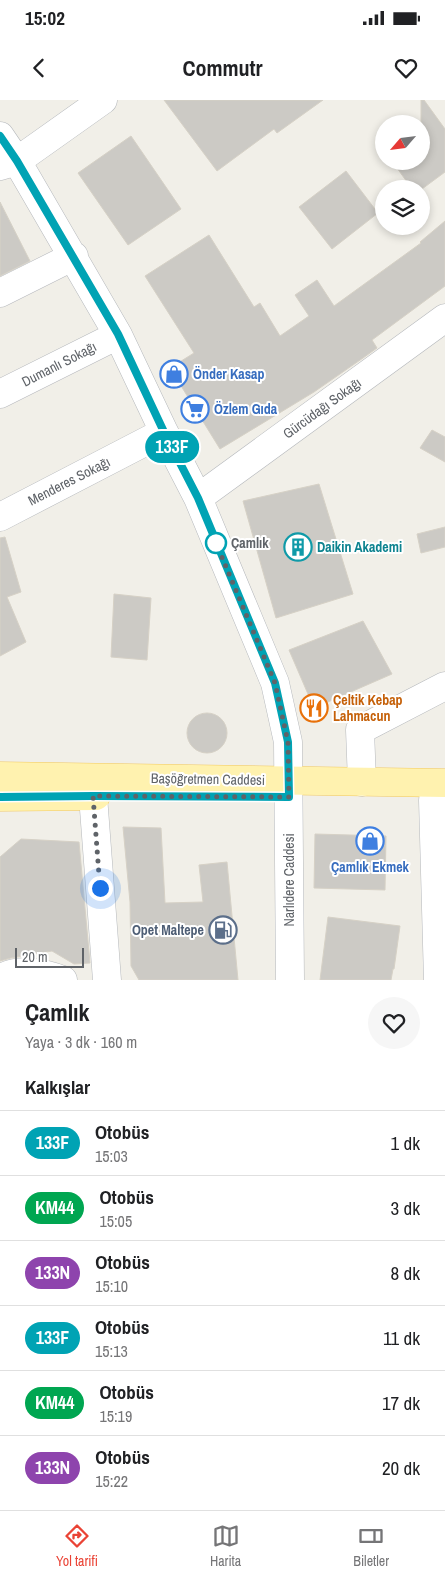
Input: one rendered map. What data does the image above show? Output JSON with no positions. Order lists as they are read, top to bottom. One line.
{"streets":{"main road":["Başöğretmen Caddesi"],"street":["Dumanlı Sokağı","Gürcüdağı Sokağı","Menderes Sokağı","Narlıdere Caddesi"]},"crossings":[["Dumanlı Sokağı","Narlıdere Caddesi"],["Gürcüdağı Sokağı","Narlıdere Caddesi"],["Menderes Sokağı","Narlıdere Caddesi"],["Başöğretmen Caddesi","Narlıdere Caddesi"]],"places":{"shop":["Önder Kasap","Çamlık Ekmek"],"supermarket":["Özlem Gıda"],"other":["Çamlık"],"building":["Daikin Akademi"],"restaurant":["Çeltik Kebap Lahmacun"],"fuel station":["Opet Maltepe"]},"lines":["bus line 133F"],"scale_bar":"20 m","north":"bottom left","page":{"status":"15:02","header":"Commutr","on_map":"133F","scale":"20 m","heading":[["Çamlık","Yaya · 3 dk · 160 m"],"Kalkışlar"],"list":[{"mark":"133F","name":"Otobüs","note":"15:03","value":"1 dk"},{"mark":"KM44","name":"Otobüs","note":"15:05","value":"3 dk"},{"mark":"133N","name":"Otobüs","note":"15:10","value":"8 dk"},{"mark":"133F","name":"Otobüs","note":"15:13","value":"11 dk"},{"mark":"KM44","name":"Otobüs","note":"15:19","value":"17 dk"},{"mark":"133N","name":"Otobüs","note":"15:22","value":"20 dk"}],"tabs":["Yol tarifi","Harita","Biletler"]}}
